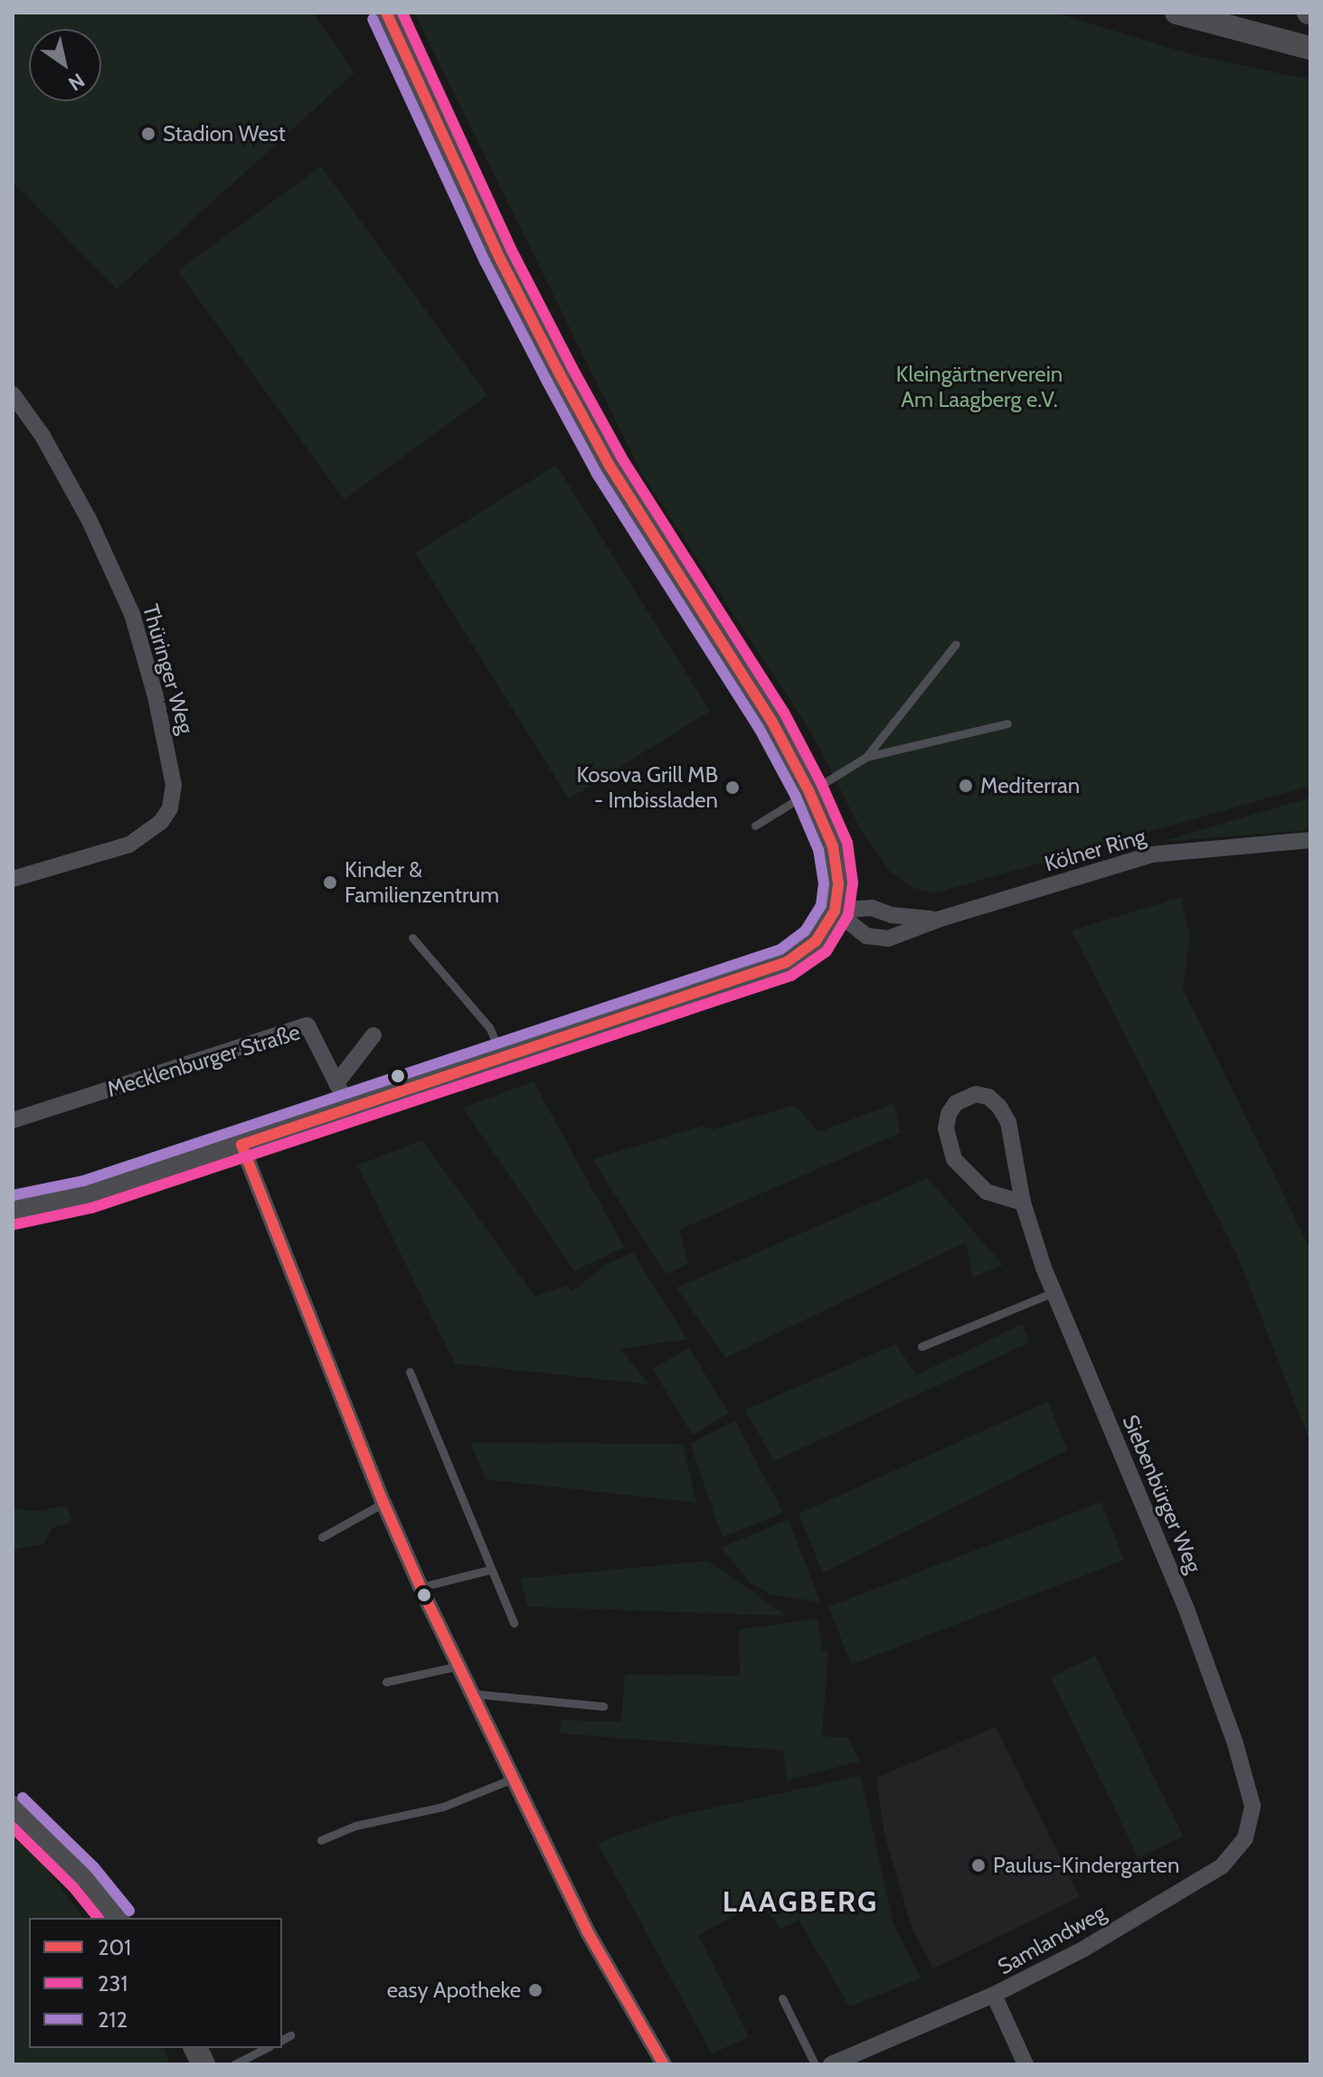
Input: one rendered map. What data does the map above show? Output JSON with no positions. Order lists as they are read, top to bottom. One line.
{"streets":{"street":["Thüringer Weg","Kölner Ring","Mecklenburger Straße","Siebenbürger Weg","Samlandweg"]},"crossings":[["Siebenbürger Weg","Samlandweg"]],"districts":["LAAGBERG"],"parks":["Kleingärtnerverein Am Laagberg e.V."],"places":["Stadion West","Mediterran","Kosova Grill MB - Imbissladen","Kinder & Familienzentrum","Paulus-Kindergarten","easy Apotheke"],"lines":["transit line 201","transit line 231","transit line 212"],"legend":["201","231","212"],"north":"bottom right"}
